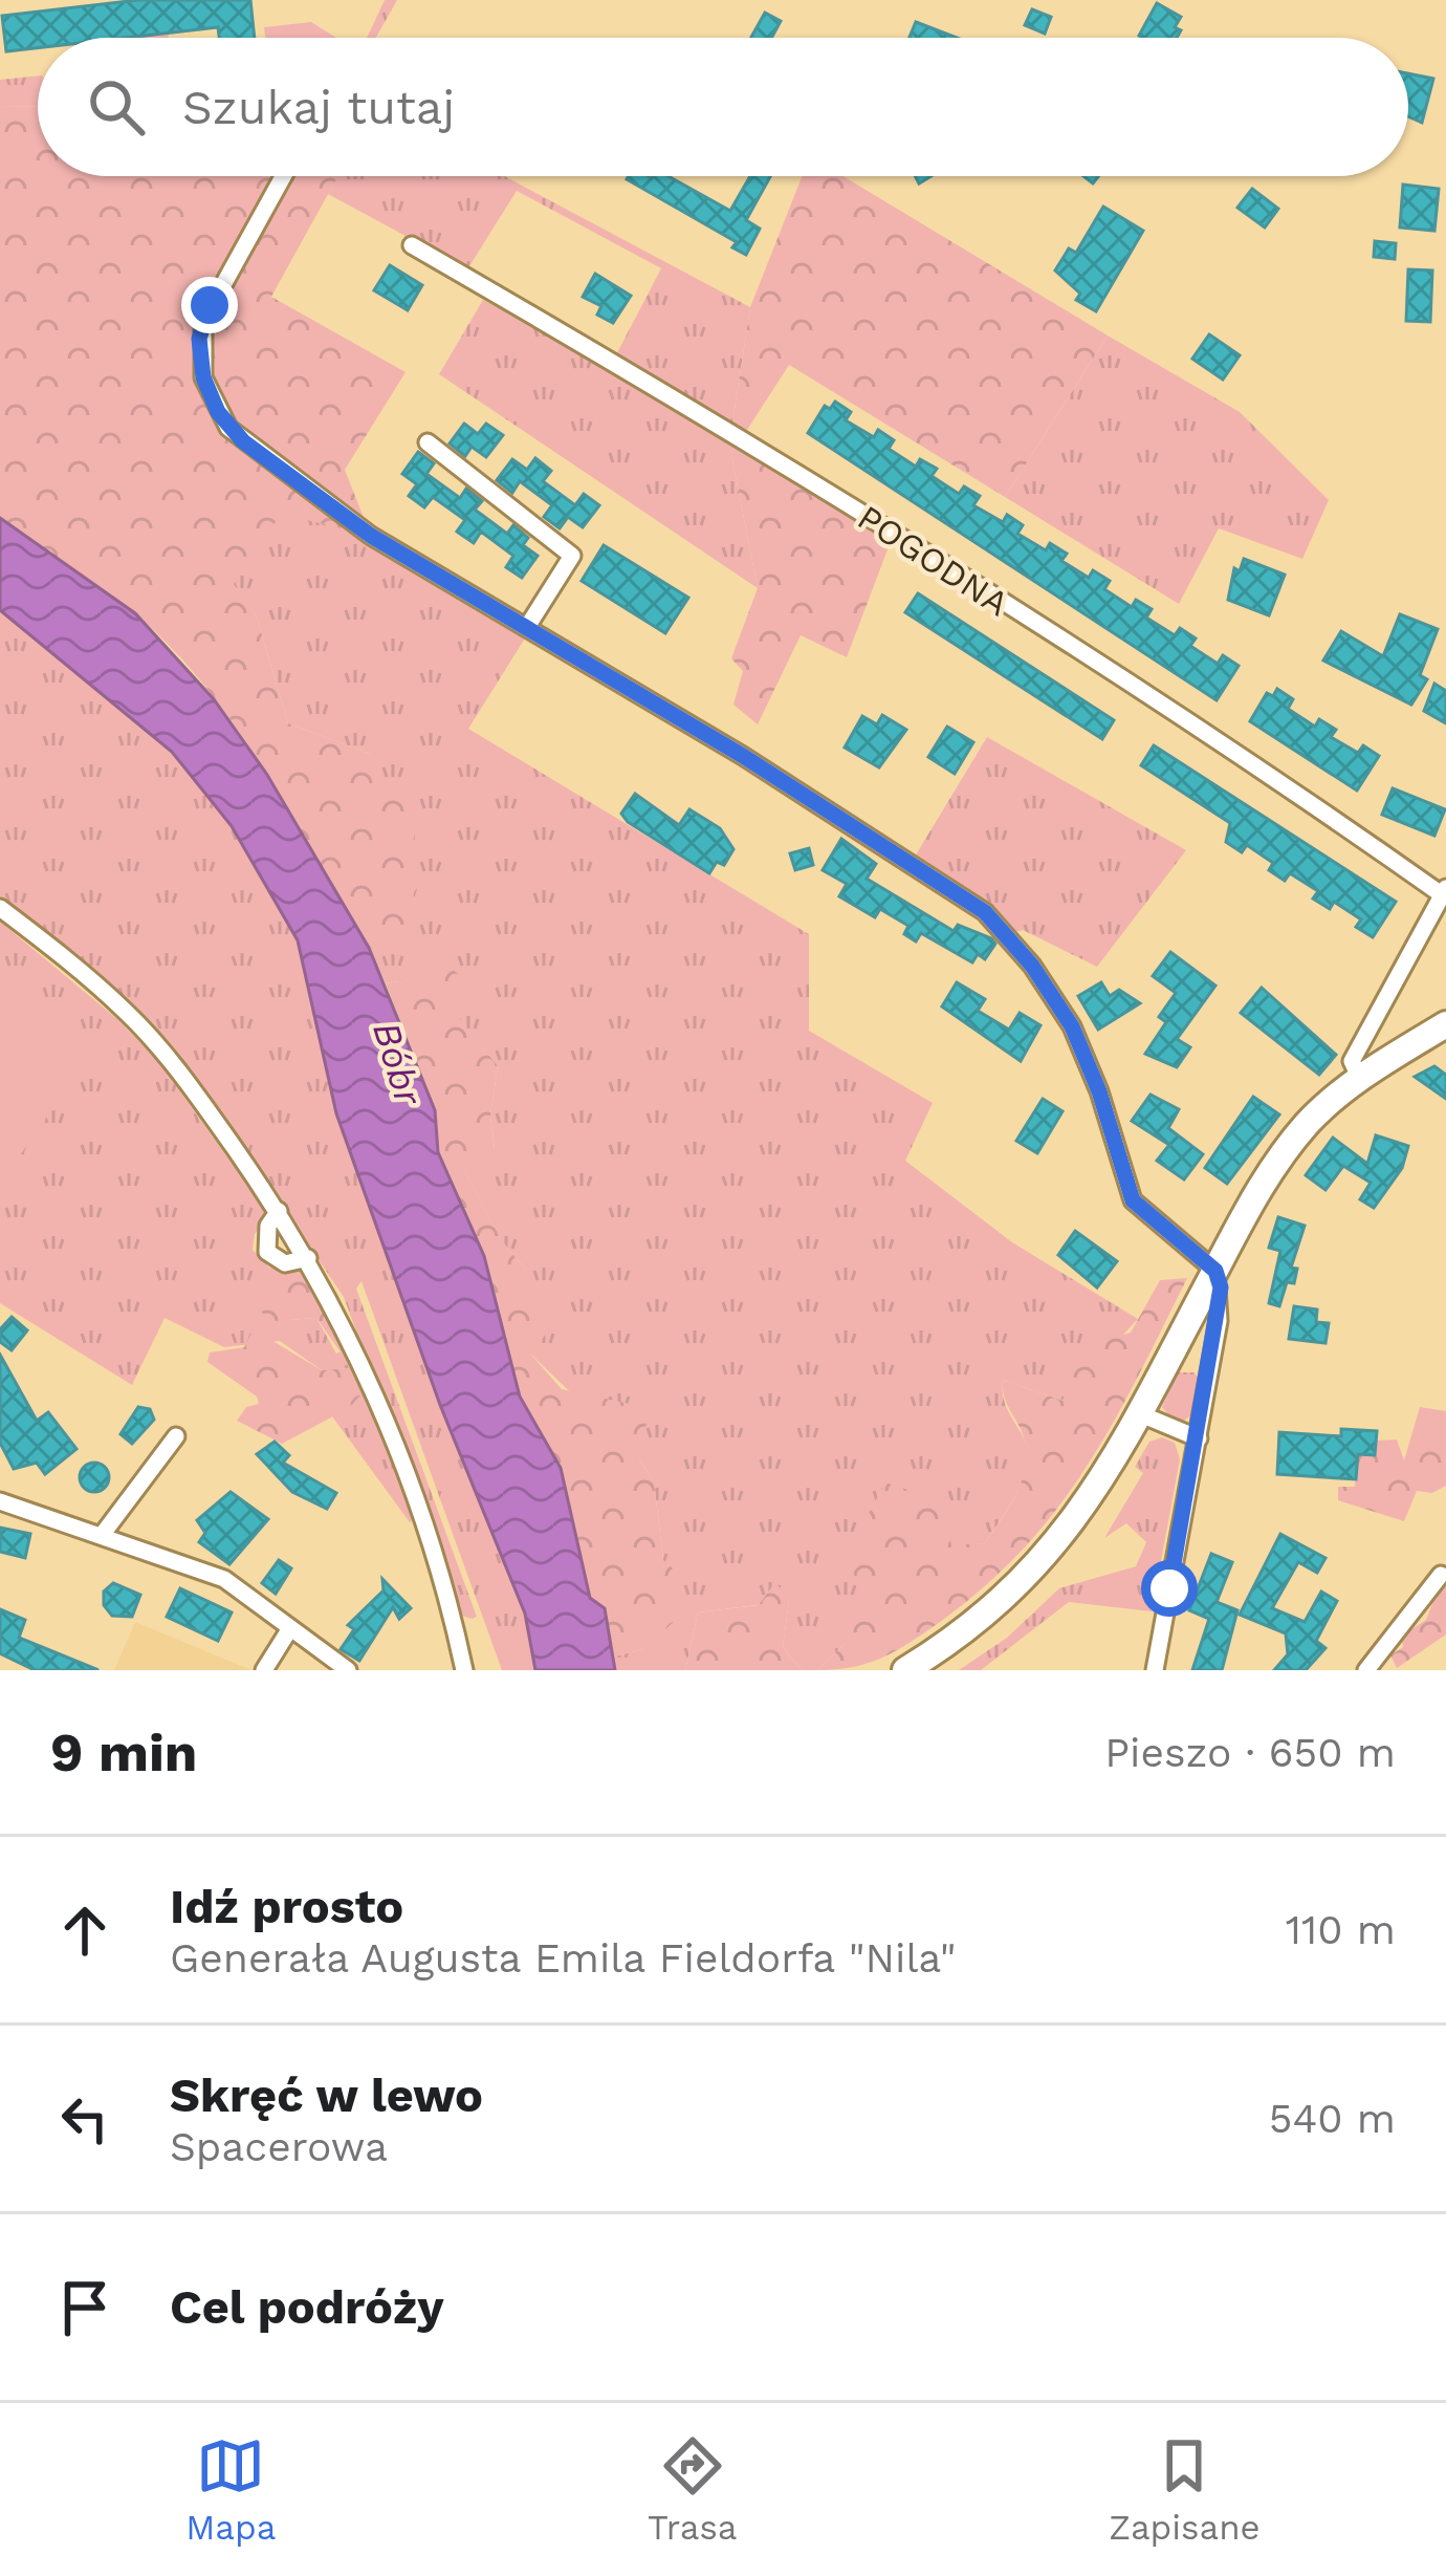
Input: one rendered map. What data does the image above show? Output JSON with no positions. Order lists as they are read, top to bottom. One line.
{"streets":{"street":["POGODNA"]},"water":["Bóbr"],"page":{"search":"Szukaj tutaj","heading":["9 min","Pieszo · 650 m"],"list":[["Idź prosto","Generała Augusta Emila Fieldorfa \"Nila\"","110 m"],["Skręć w lewo","Spacerowa","540 m"],"Cel podróży"],"nav":["Mapa","Trasa","Zapisane"]}}
